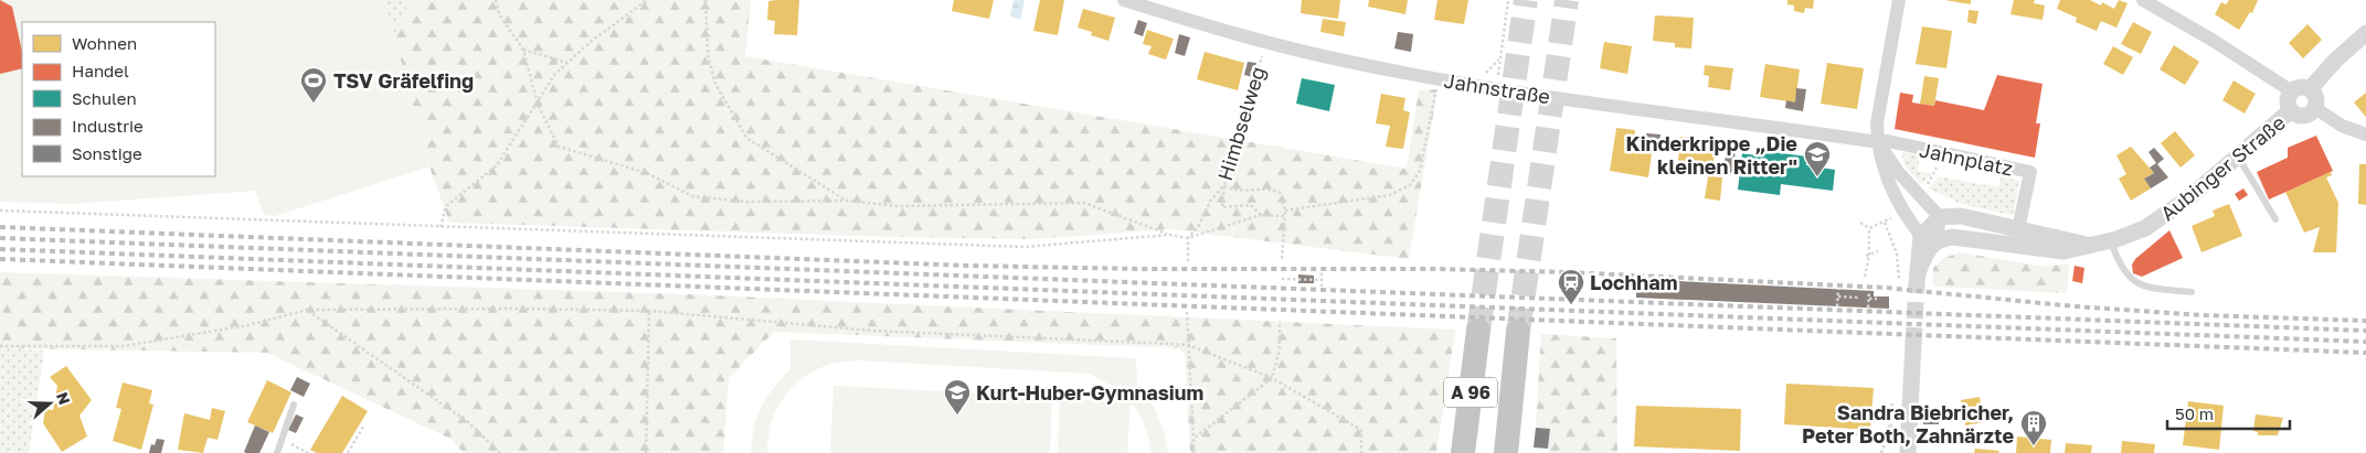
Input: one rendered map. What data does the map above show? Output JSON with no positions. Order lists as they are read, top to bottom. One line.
{"streets":{"highway":["A 96"],"street":["Jahnstraße","Jahnplatz","Aubinger Straße"],"path":["Himbselweg"]},"crossings":[["Jahnstraße","Himbselweg"],["Jahnstraße","Jahnplatz"],["Jahnplatz","Aubinger Straße"]],"places":{"sports":["TSV Gräfelfing"],"school or university":["Kinderkrippe „Die kleinen Ritter\"","Kurt-Huber-Gymnasium"],"station":["Lochham"],"building":["Sandra Biebricher, Peter Both, Zahnärzte"]},"legend":["Wohnen","Handel","Schulen","Industrie","Sonstige"],"scale_bar":"50 m","north":"right"}
